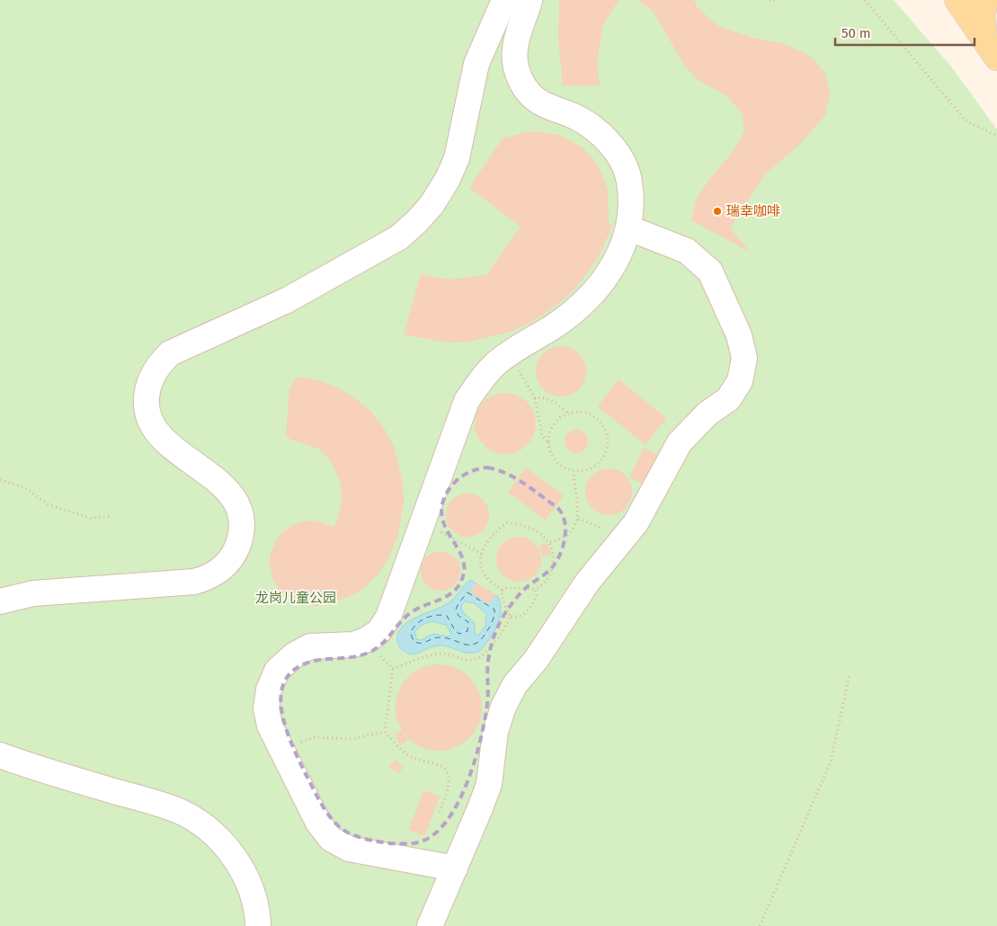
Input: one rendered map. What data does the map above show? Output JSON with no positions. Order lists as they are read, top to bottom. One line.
{"parks":["龙岗儿童公园"],"places":["瑞幸咖啡"],"scale_bar":"50 m"}
